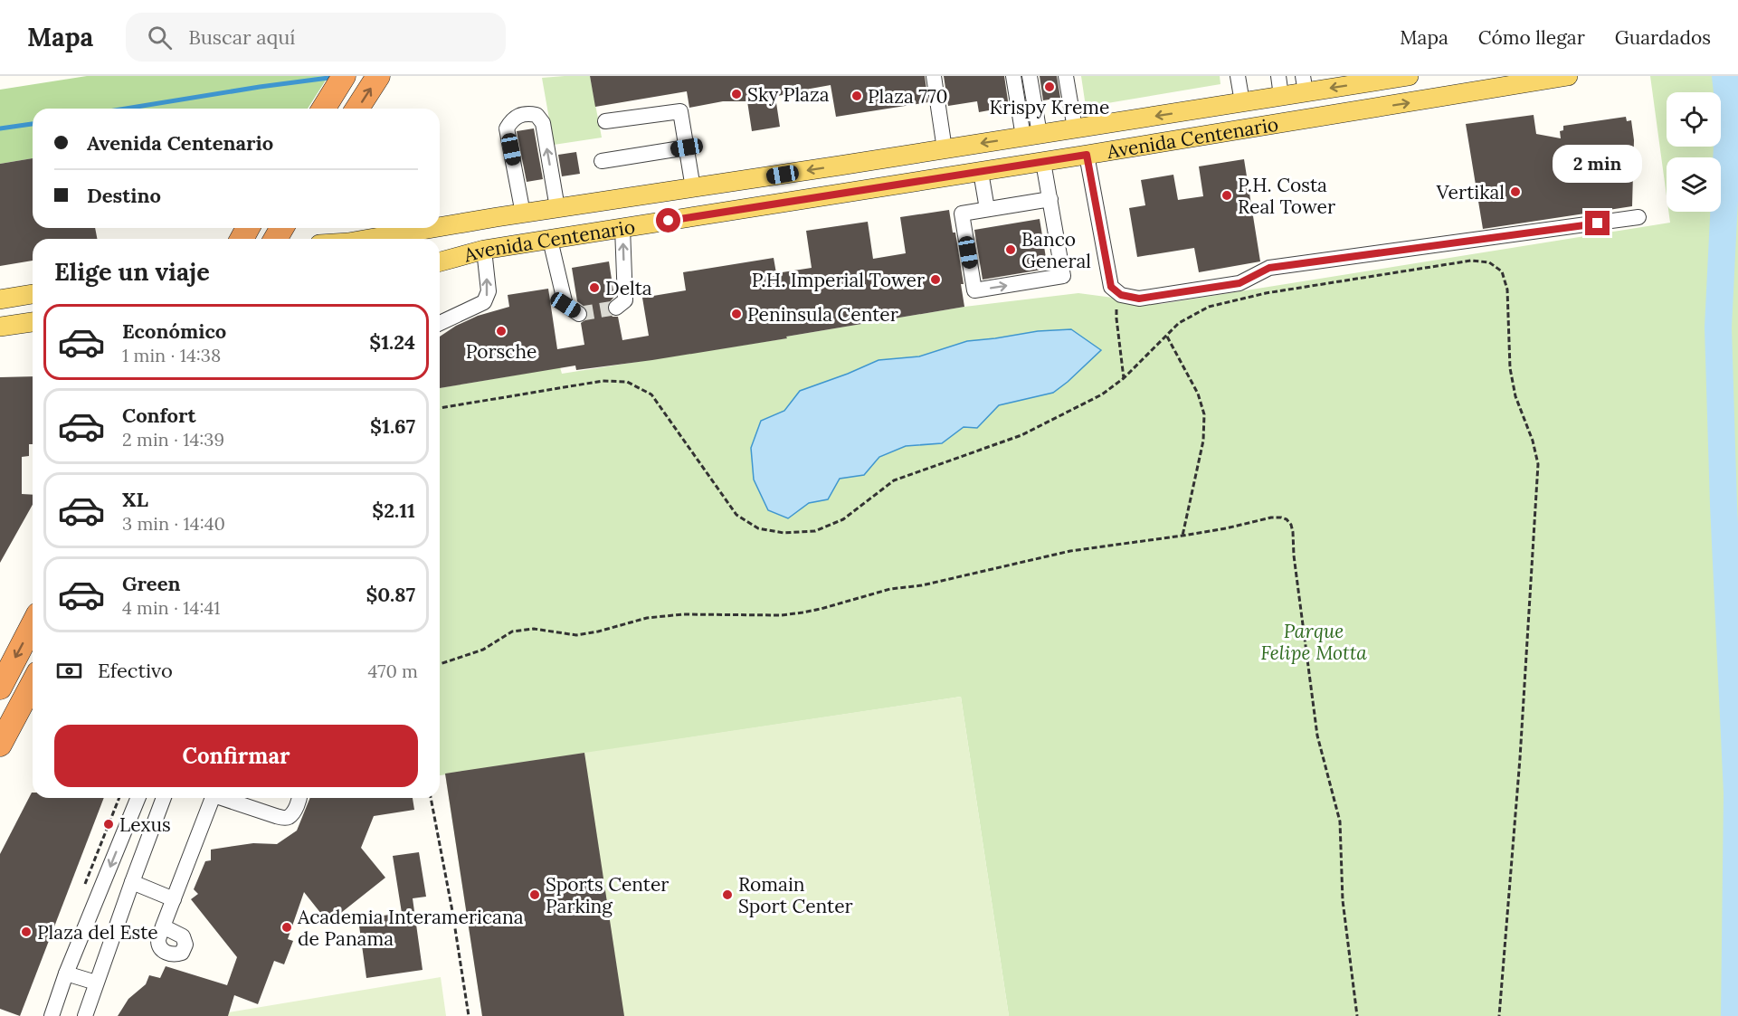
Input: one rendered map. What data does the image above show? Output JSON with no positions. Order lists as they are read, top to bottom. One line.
{"streets":{"main road":["Avenida Centenario"]},"parks":["Parque Felipe Motta"],"places":["Krispy Kreme","Sky Plaza","Plaza 770","Vertikal","P.H. Costa Real Tower","Banco General","P.H. Imperial Tower","Delta","Peninsula Center","Porsche","Lexus","Sports Center Parking","Romain Sport Center","Academia Interamericana de Panama","Plaza del Este"],"page":{"header":"Mapa","search":"Buscar aquí","nav":["Mapa","Cómo llegar","Guardados"],"banner":["Avenida Centenario","Destino"],"bubble":"2 min","heading":"Elige un viaje","list":[{"name":"Económico","note":"1 min · 14:38","value":"$1.24"},{"name":"Confort","note":"2 min · 14:39","value":"$1.67"},{"name":"XL","note":"3 min · 14:40","value":"$2.11"},{"name":"Green","note":"4 min · 14:41","value":"$0.87"}],"pay":["Efectivo","470 m"],"buttons":"Confirmar"}}
